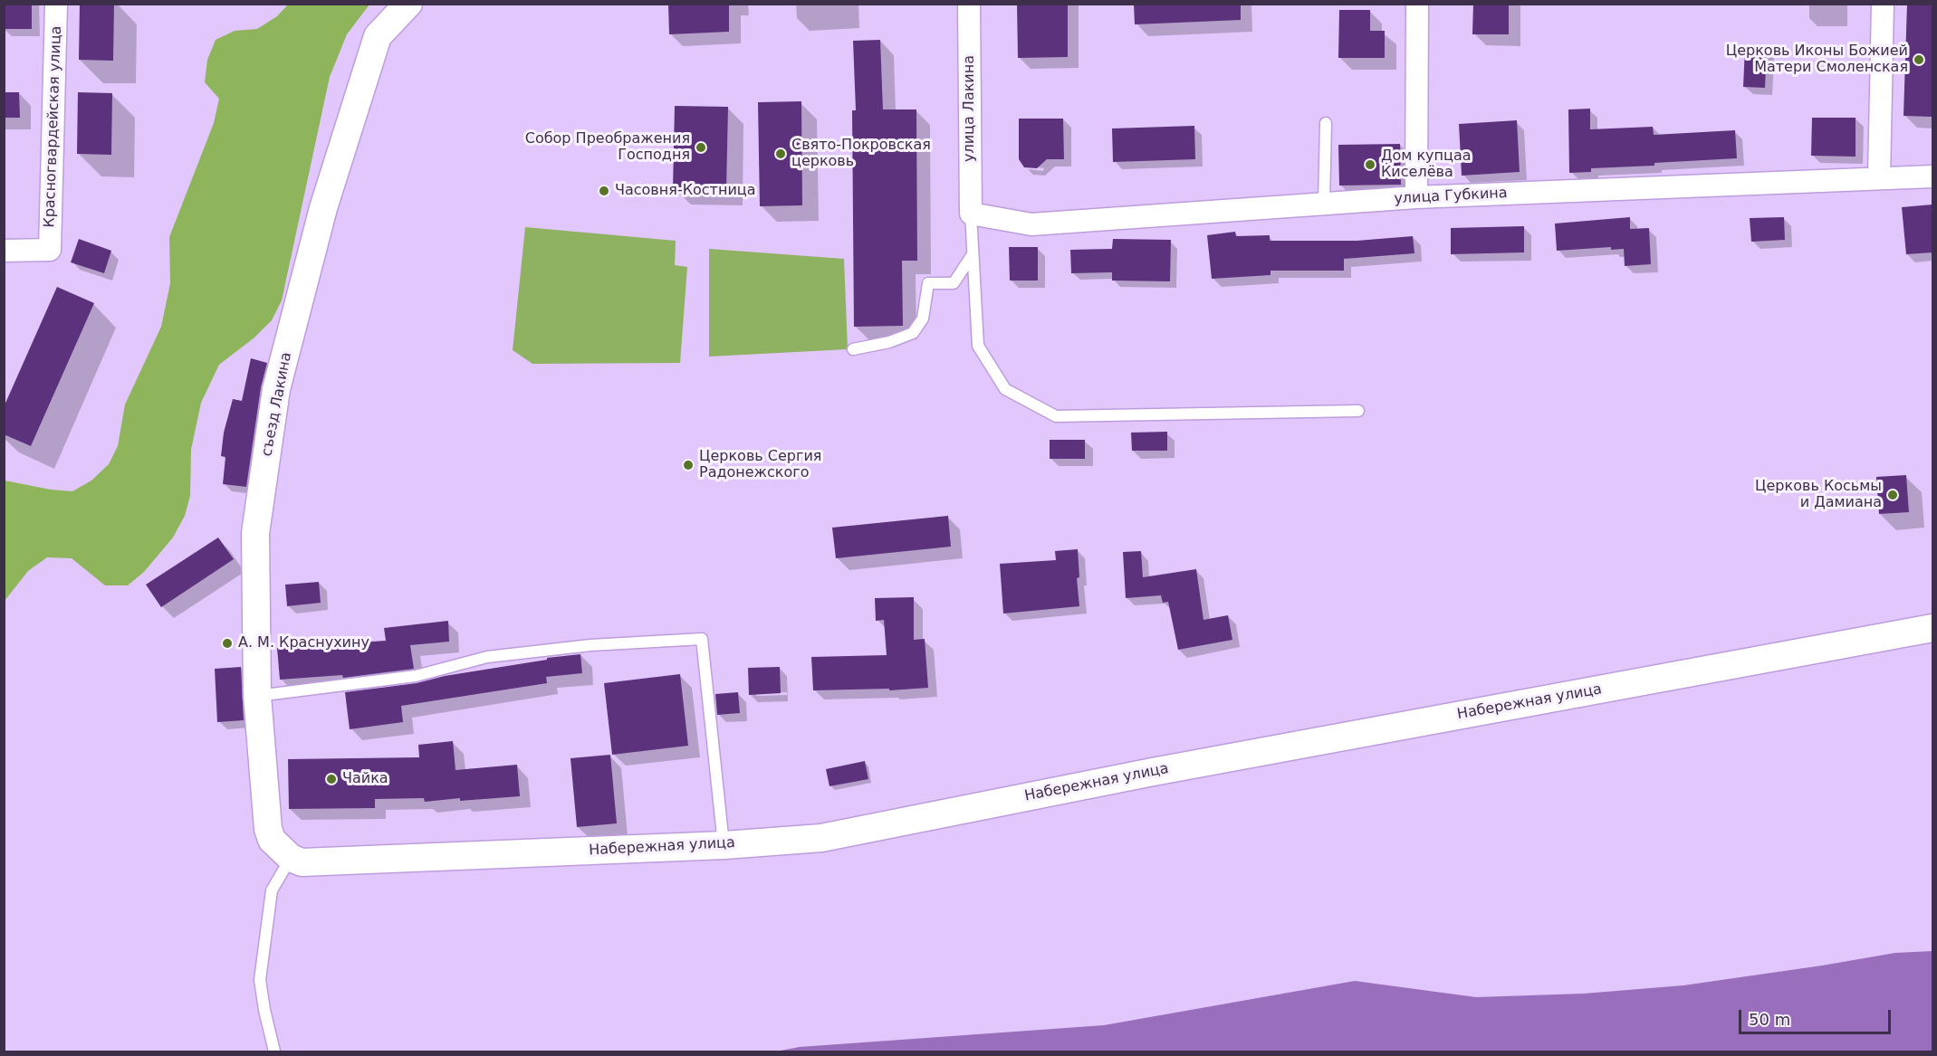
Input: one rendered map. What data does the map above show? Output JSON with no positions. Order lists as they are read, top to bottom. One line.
{"streets":{"street":["улица Лакина","Красногвардейская улица","улица Губкина","съезд Лакина","Набережная улица"]},"crossings":[["улица Лакина","улица Губкина"],["съезд Лакина","Набережная улица"]],"places":["Церковь Иконы Божией Матери Смоленская","Собор Преображения Господня","Свято-Покровская церковь","Дом купцаа Киселёва","Часовня-Костница","Церковь Сергия Радонежского","Церковь Косьмы и Дамиана","А. М. Краснухину","Чайка"],"scale_bar":"50 m"}
